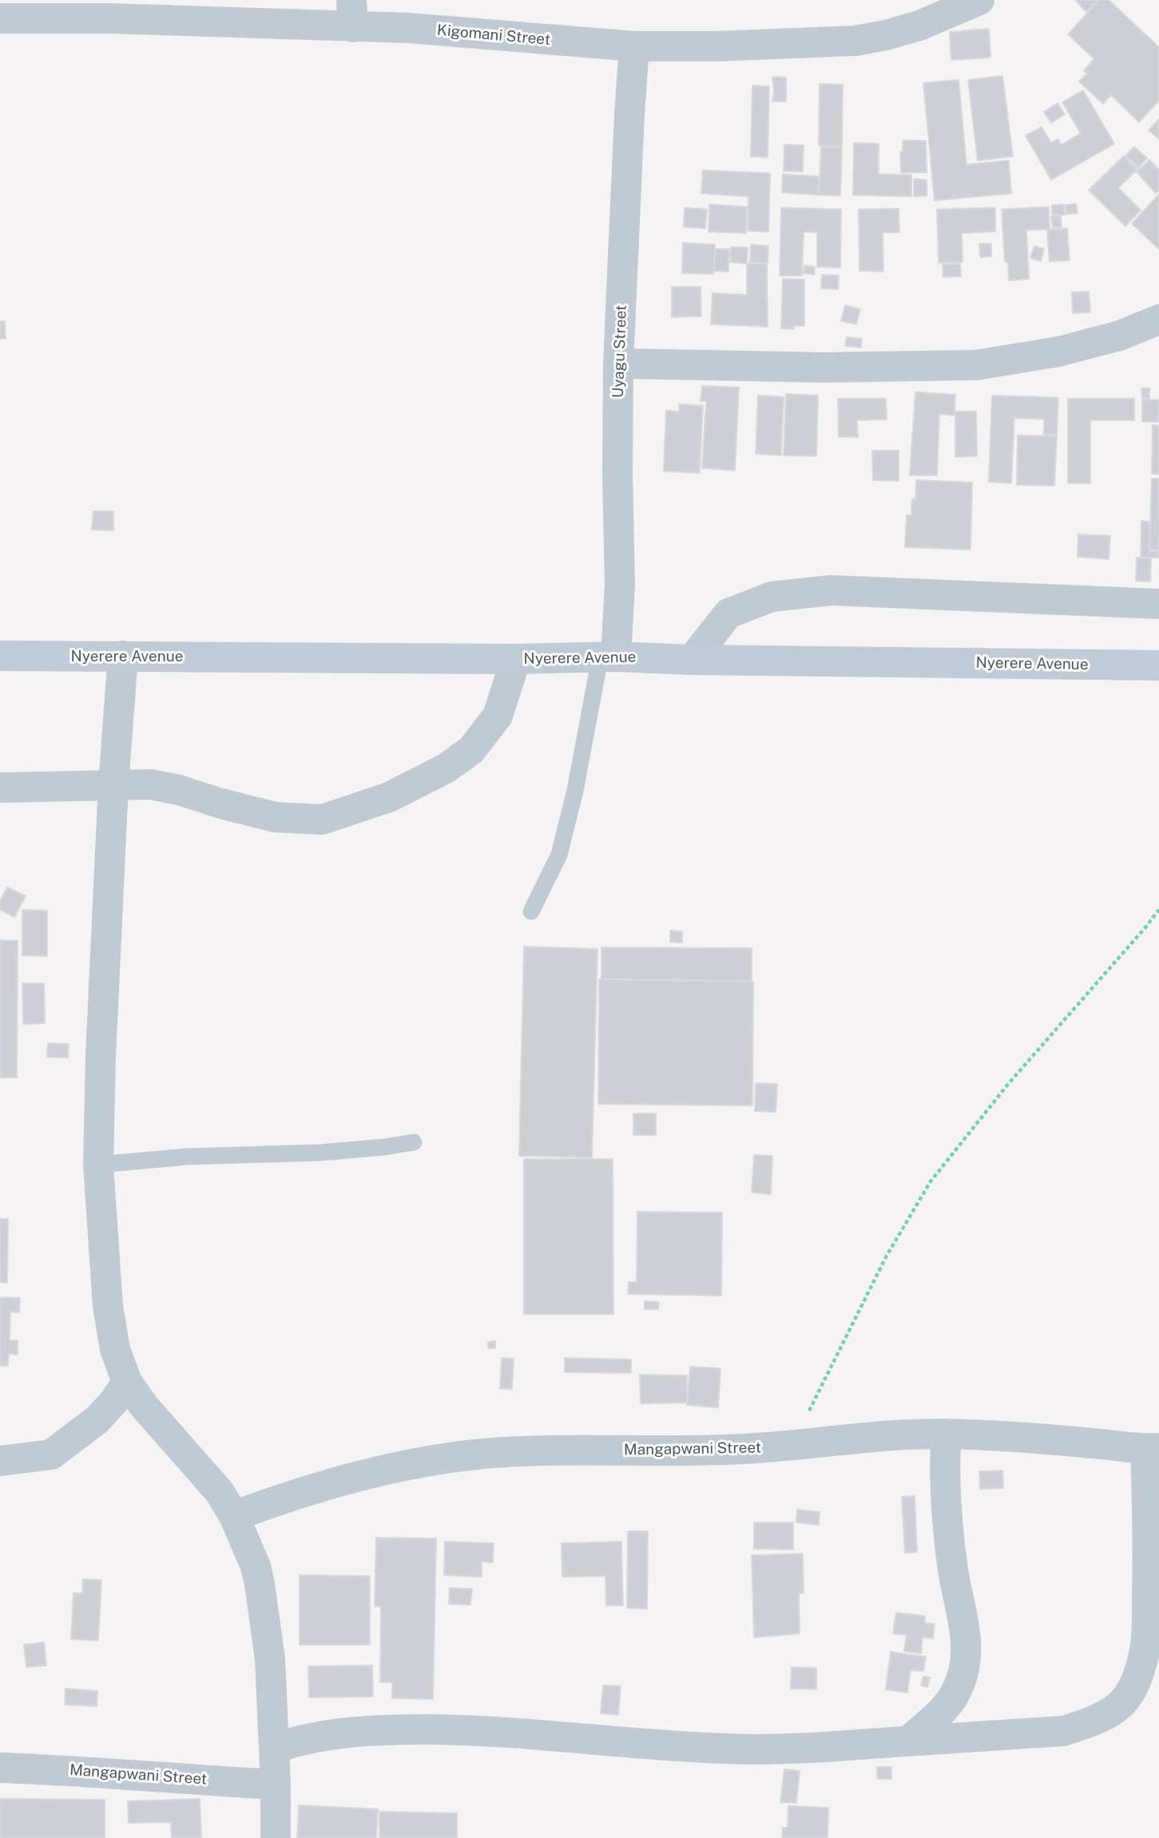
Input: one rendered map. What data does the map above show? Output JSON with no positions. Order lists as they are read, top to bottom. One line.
{"streets":{"street":["Kigomani Street","Uyagu Street","Nyerere Avenue","Mangapwani Street"]},"crossings":[["Kigomani Street","Uyagu Street"],["Uyagu Street","Nyerere Avenue"]]}
